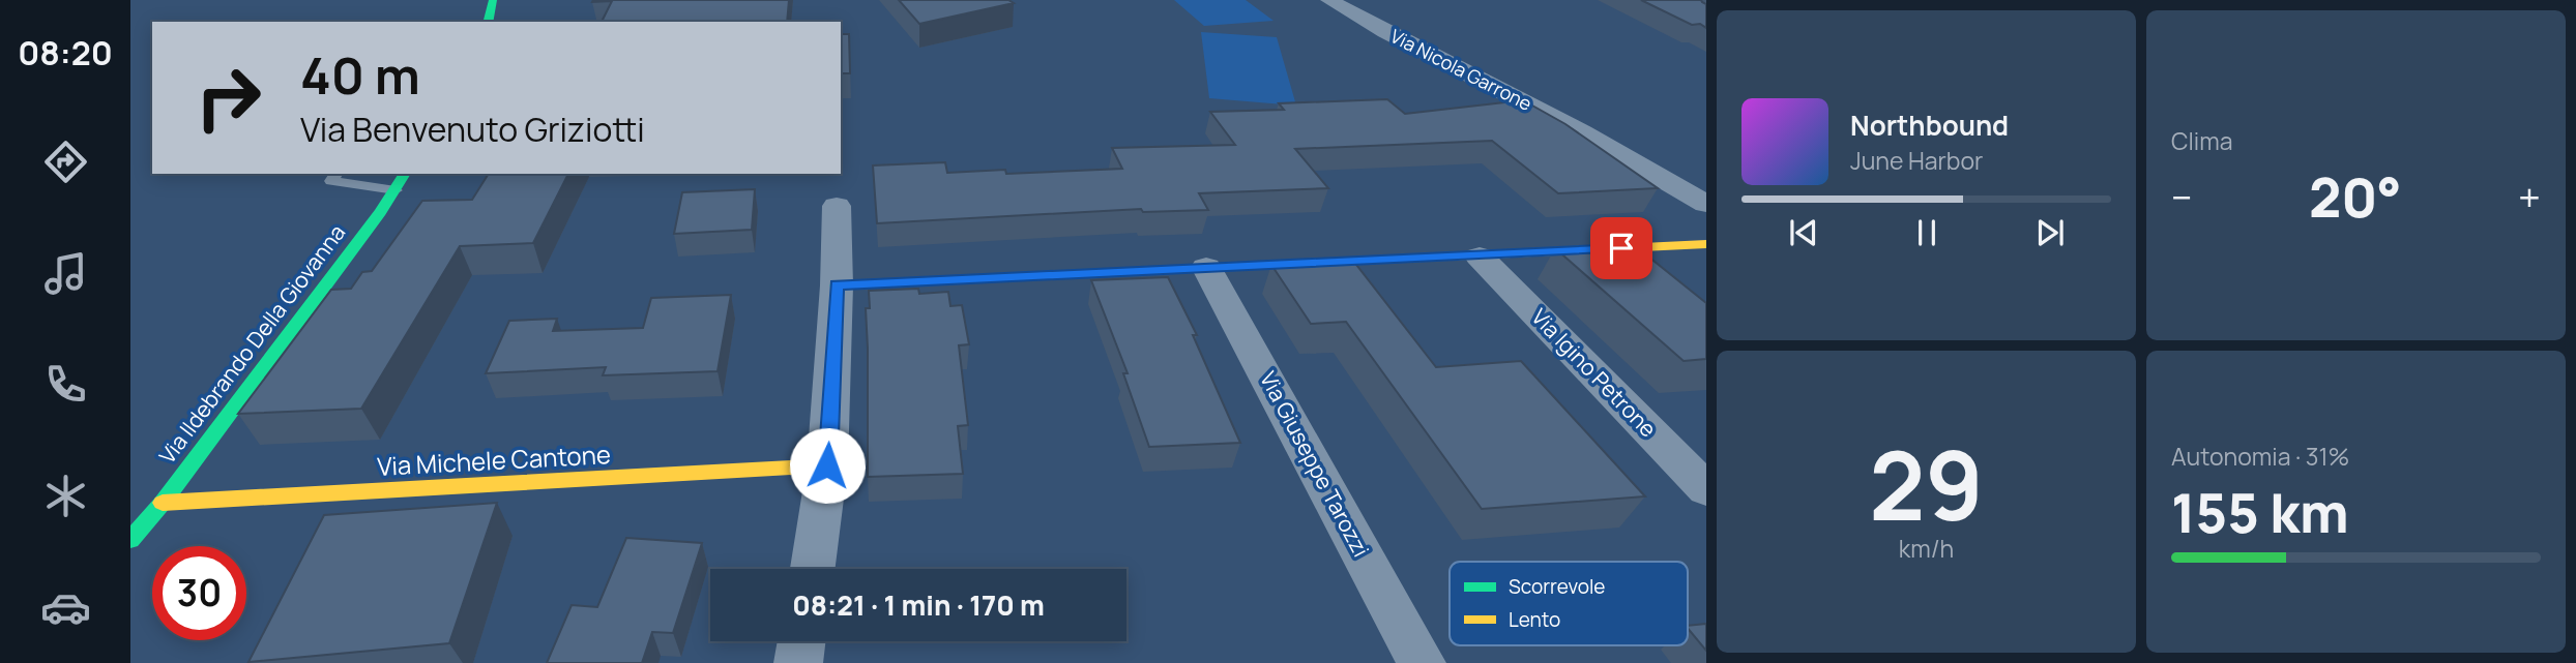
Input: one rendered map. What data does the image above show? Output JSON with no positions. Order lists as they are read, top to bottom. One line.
{"streets":{"street":["Via Nicola Garrone","Via Ildebrando Della Giovanna","Via Igino Petrone","Via Michele Cantone","Via Giuseppe Tarozzi"]},"crossings":[["Via Ildebrando Della Giovanna","Via Michele Cantone"]],"legend":["Scorrevole","Lento"],"page":{"tabs":"08:20","tile":["Clima",["29","km/h"],["Autonomia · 31%","155 km"]],"turn":["40 m","Via Benvenuto Griziotti"],"song":["Northbound","June Harbor"],"heat":["−","20°","+"],"limit":"30","trip":"08:21 · 1 min · 170 m"}}
